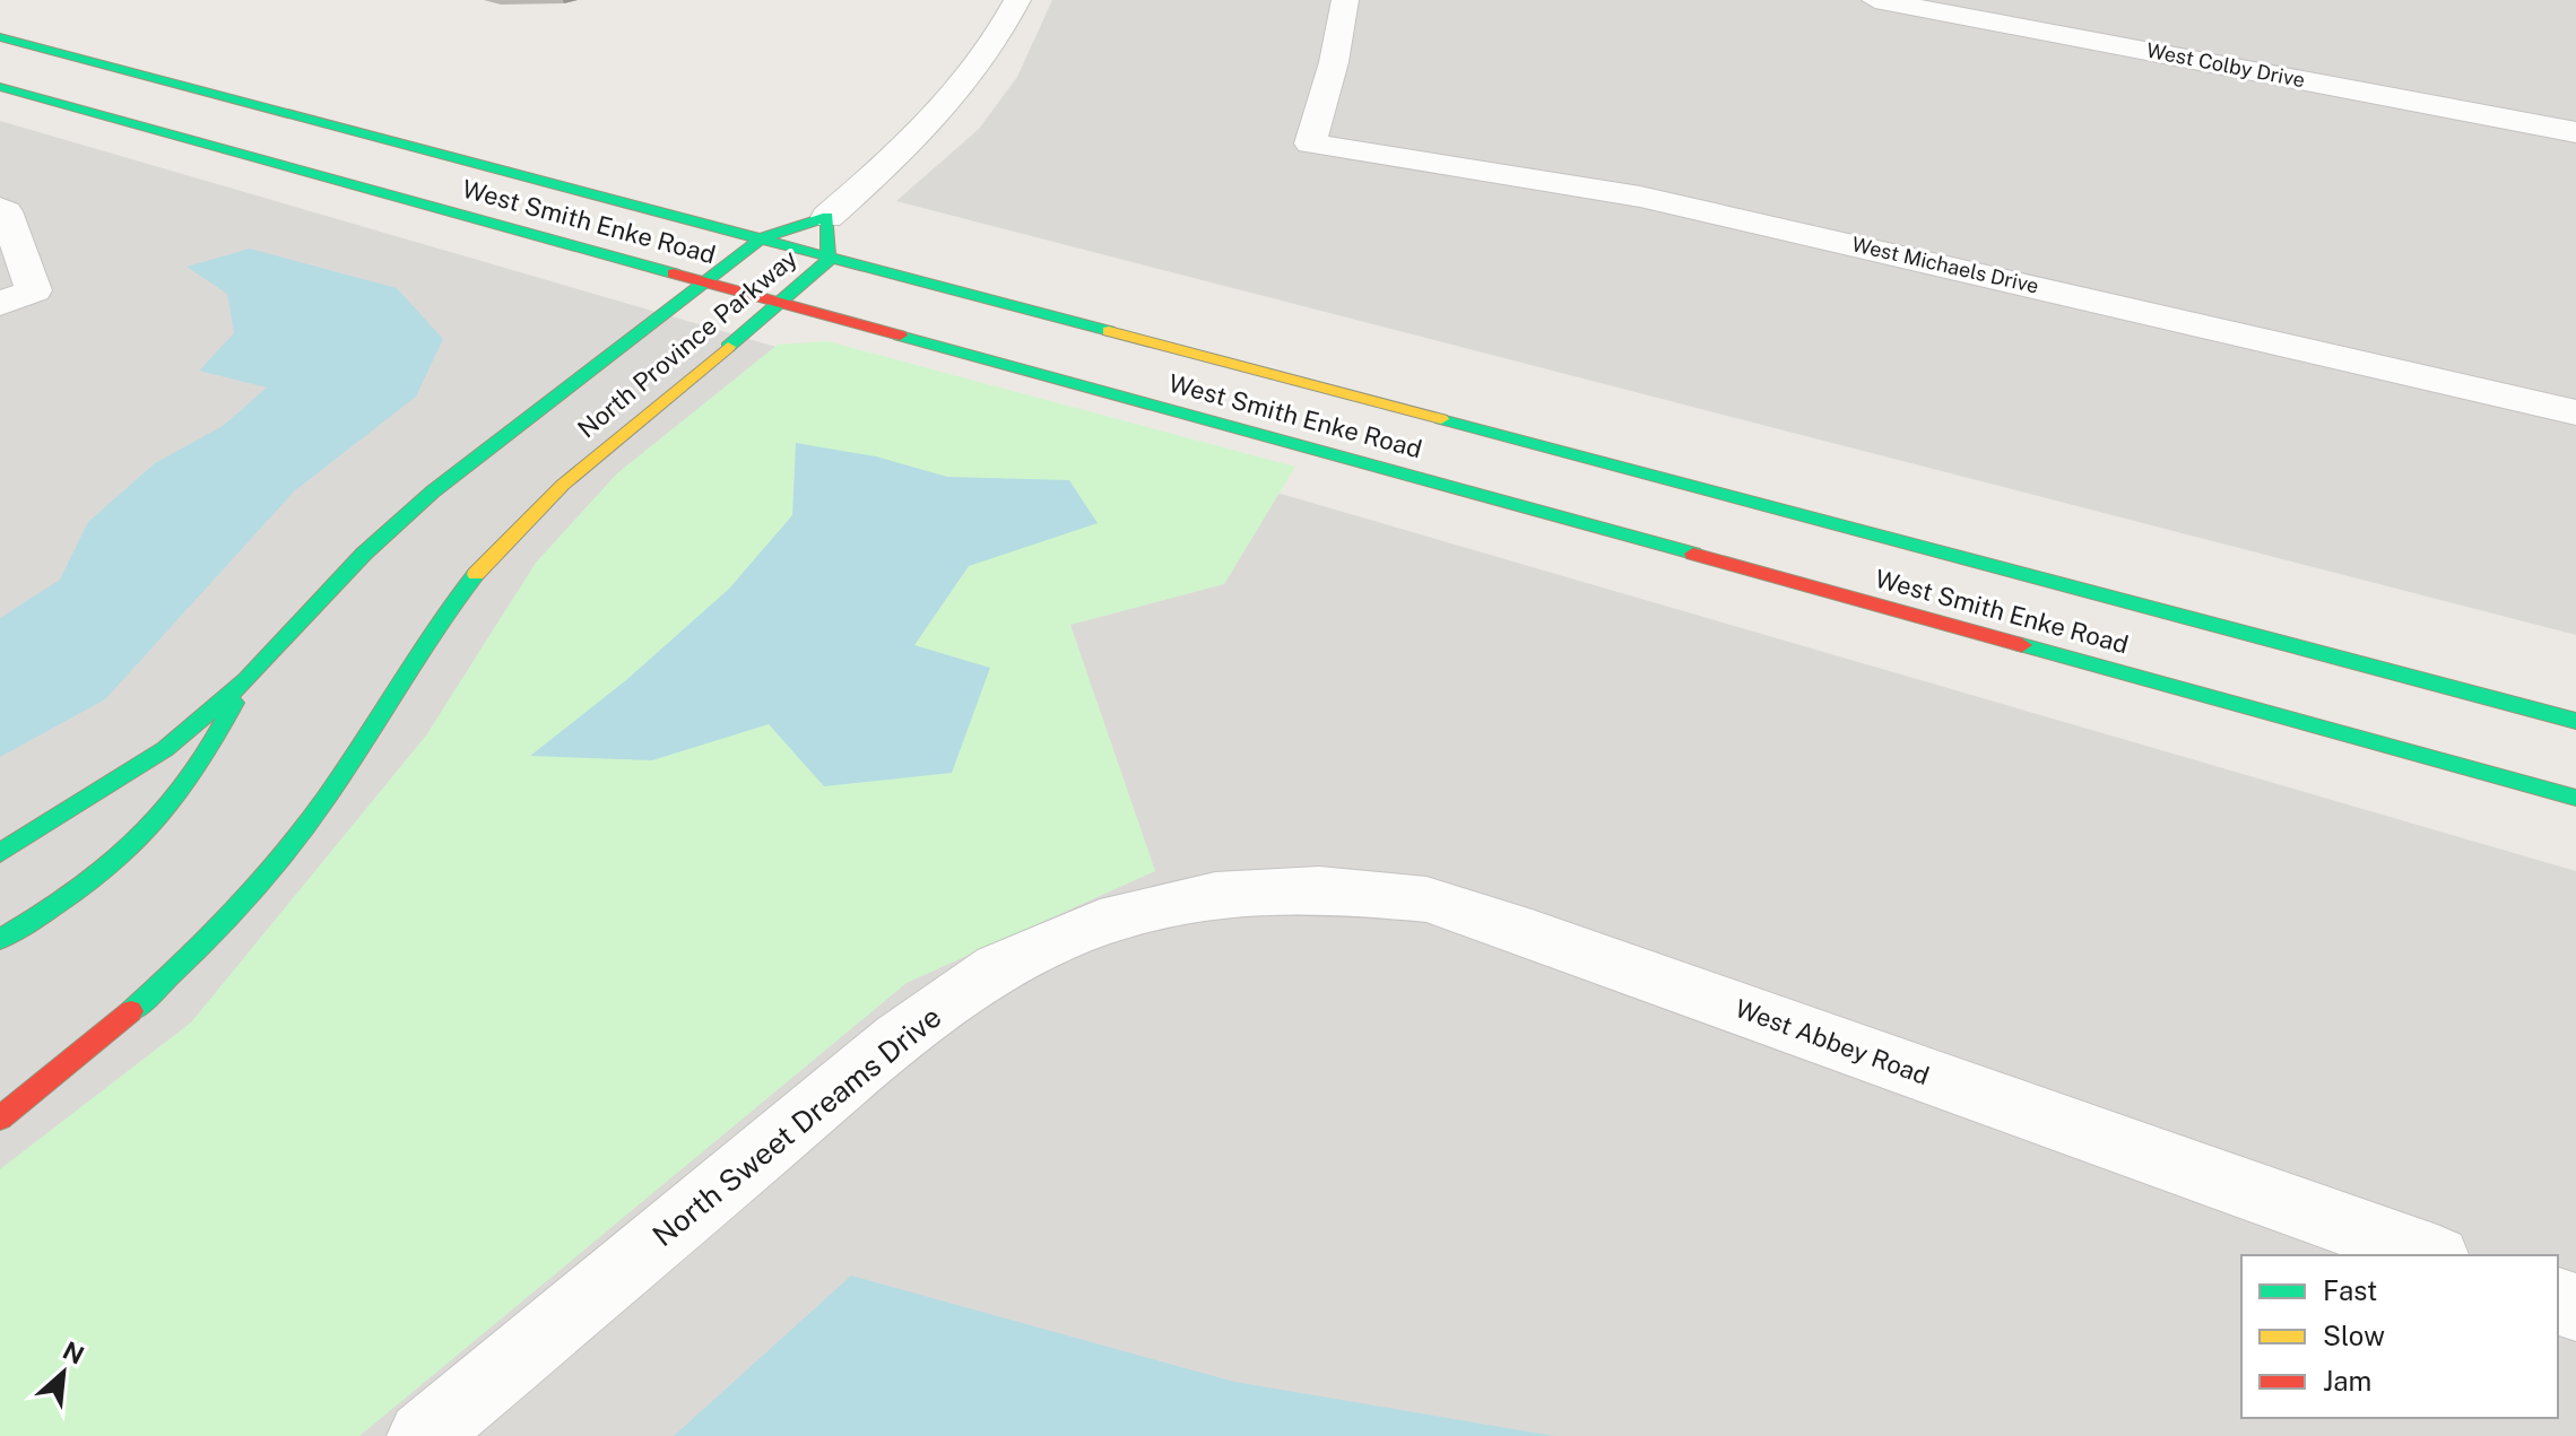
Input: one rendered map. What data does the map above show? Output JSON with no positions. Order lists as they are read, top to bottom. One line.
{"streets":{"street":["West Colby Drive","West Smith Enke Road","West Michaels Drive","North Province Parkway","West Abbey Road","North Sweet Dreams Drive"]},"crossings":[["West Smith Enke Road","North Province Parkway"],["West Abbey Road","North Sweet Dreams Drive"]],"legend":["Fast","Slow","Jam"],"north":"top right"}
